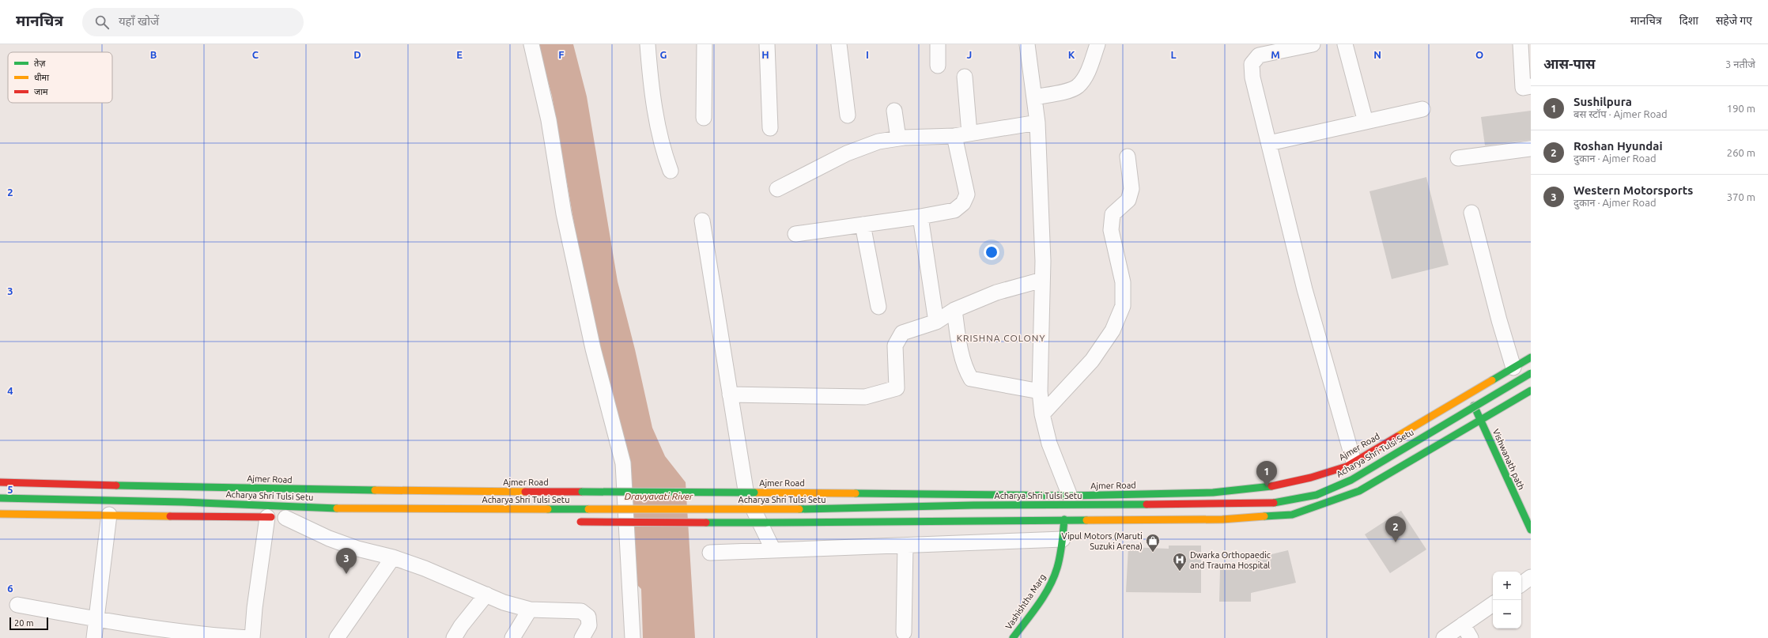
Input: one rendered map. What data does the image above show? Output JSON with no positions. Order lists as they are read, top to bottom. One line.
{"streets":{"main road":["Ajmer Road","Acharya Shri Tulsi Setu","Vishwanath path","Vashishtha Marg"]},"crossings":[["Ajmer Road","Vishwanath path"]],"districts":["KRISHNA COLONY"],"water":["Dravyavati River"],"places":{"shop":["Vipul Motors (Maruti Suzuki Arena)"],"hospital":["Dwarka Orthopaedic and Trauma Hospital"]},"legend":["तेज़","धीमा","जाम"],"scale_bar":"20 m","page":{"header":"मानचित्र","search":"यहाँ खोजें","nav":["मानचित्र","दिशा","सहेजे गए"],"heading":["आस-पास","3 नतीजे"],"list":[{"mark":"1","name":"Sushilpura","note":"बस स्टॉप · Ajmer Road","value":"190 m"},{"mark":"2","name":"Roshan Hyundai","note":"दुकान · Ajmer Road","value":"260 m"},{"mark":"3","name":"Western Motorsports","note":"दुकान · Ajmer Road","value":"370 m"}],"pins":["1","2","3"],"map_buttons":["+","−"],"scale":"20 m"},"grid":{"columns":["B","C","D","E","F","G","H","I","J","K","L","M","N","O"],"rows":["2","3","4","5","6"]}}
